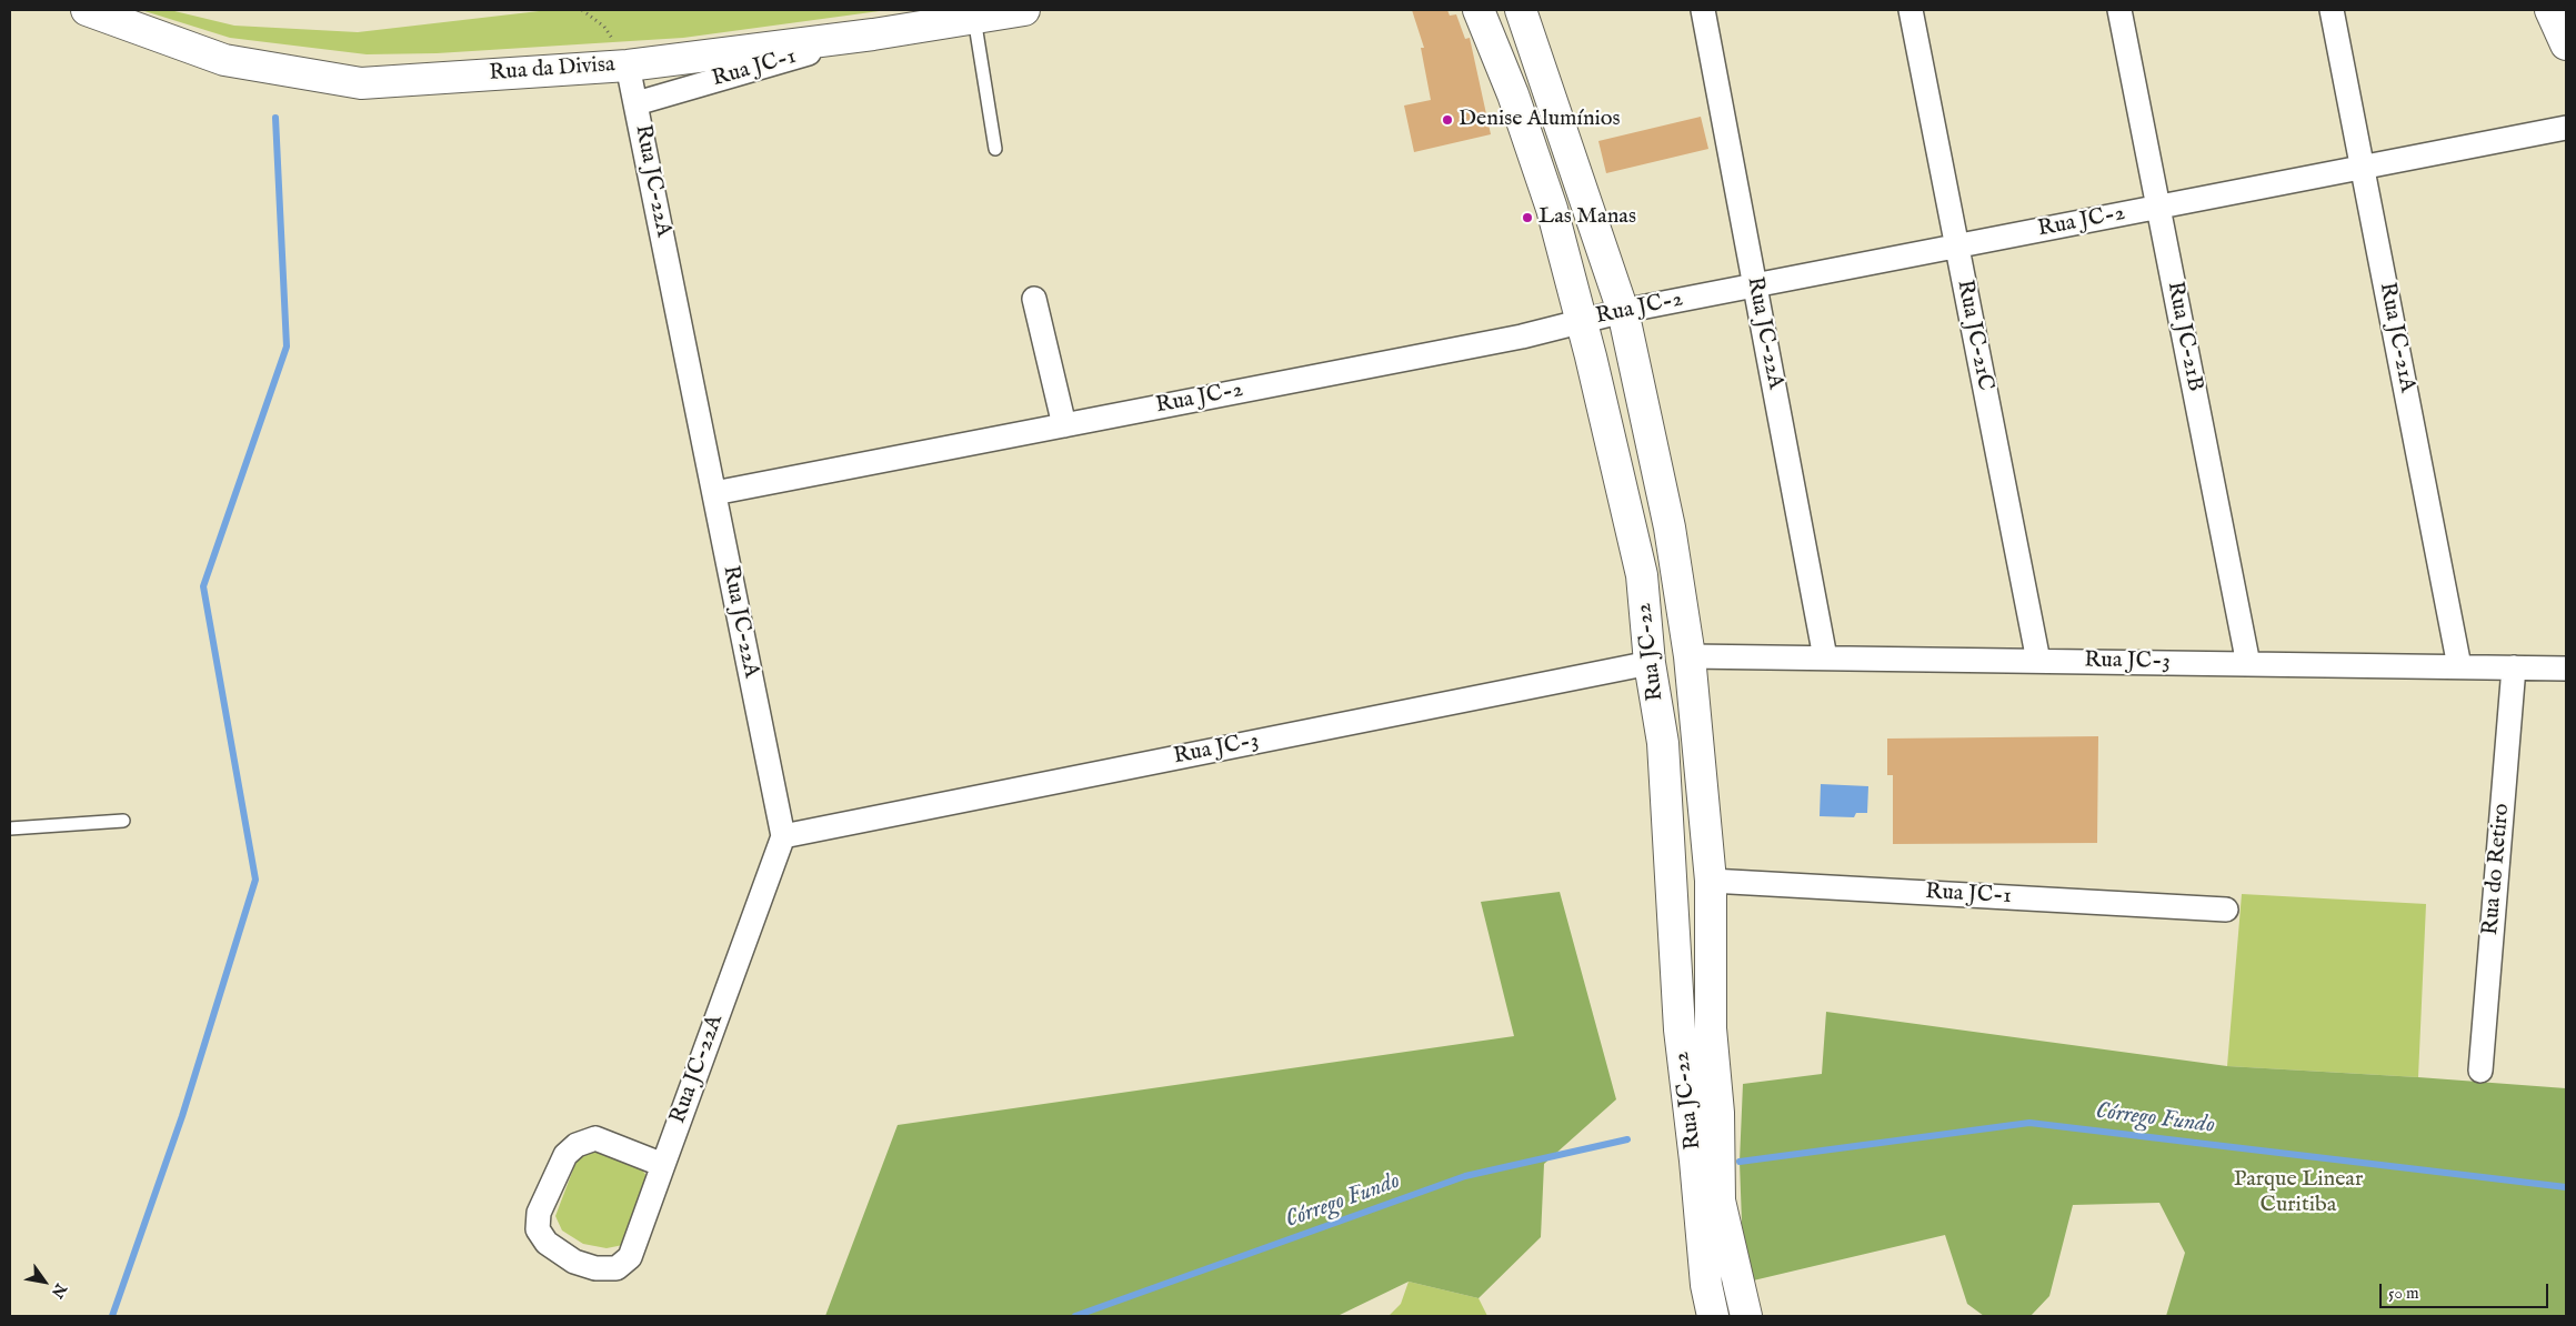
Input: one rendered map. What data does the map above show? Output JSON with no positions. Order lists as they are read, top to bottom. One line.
{"streets":{"main road":["Rua da Divisa","Rua JC-22"],"street":["Rua JC-1","Rua JC-22A","Rua JC-2","Rua JC-21C","Rua JC-21B","Rua JC-21A","Rua JC-3","Rua do Retiro"]},"crossings":[["Rua JC-1","Rua da Divisa"],["Rua JC-1","Rua JC-22A"],["Rua JC-1","Rua JC-22"],["Rua da Divisa","Rua JC-22A"],["Rua JC-22A","Rua JC-2"],["Rua JC-22A","Rua JC-3"],["Rua JC-2","Rua JC-21C"],["Rua JC-2","Rua JC-21B"],["Rua JC-2","Rua JC-21A"],["Rua JC-2","Rua JC-22"],["Rua JC-21C","Rua JC-3"],["Rua JC-21B","Rua JC-3"],["Rua JC-21A","Rua JC-3"],["Rua JC-22","Rua JC-3"],["Rua JC-3","Rua do Retiro"]],"water":["Córrego Fundo"],"parks":["Parque Linear Curitiba"],"places":["Denise Alumínios","Las Manas"],"scale_bar":"50 m","north":"bottom right"}
